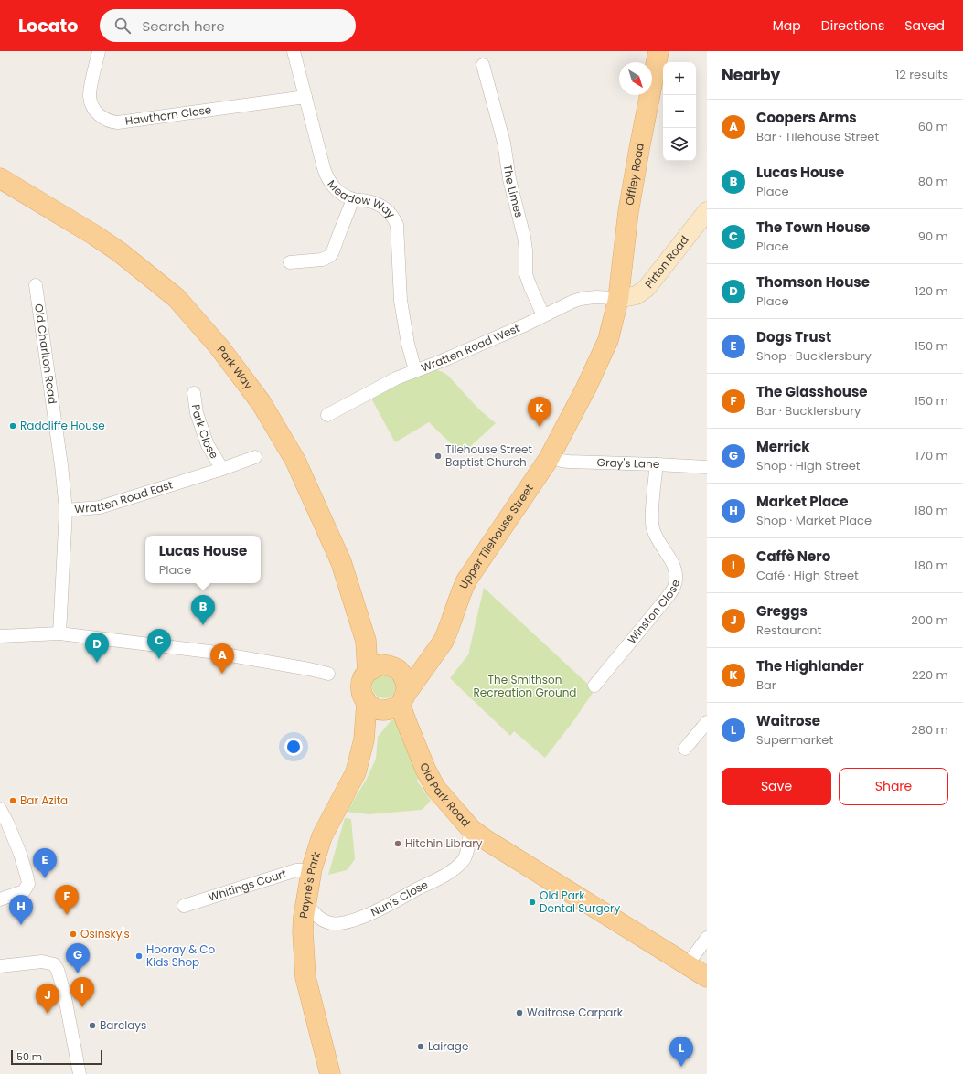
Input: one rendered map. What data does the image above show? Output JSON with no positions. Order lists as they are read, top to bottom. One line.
{"streets":{"main road":["Offley Road","Pirton Road","Park Way","Upper Tilehouse Street","Old Park Road","Payne's Park"],"street":["Hawthorn Close","The Limes","Meadow Way","Wratten Road West","Old Charlton Road","Park Close","Gray's Lane","Wratten Road East","Winston Close","Whitings Court","Nun's Close"]},"crossings":[["Hawthorn Close","Meadow Way"],["Offley Road","Pirton Road"],["Offley Road","Wratten Road West"],["Offley Road","Upper Tilehouse Street"],["The Limes","Wratten Road West"],["Meadow Way","Wratten Road West"],["Pirton Road","Wratten Road West"],["Pirton Road","Upper Tilehouse Street"],["Wratten Road West","Upper Tilehouse Street"],["Old Charlton Road","Wratten Road East"],["Park Way","Upper Tilehouse Street"],["Park Way","Old Park Road"],["Park Way","Payne's Park"],["Park Close","Wratten Road East"],["Gray's Lane","Upper Tilehouse Street"],["Gray's Lane","Winston Close"],["Upper Tilehouse Street","Old Park Road"],["Upper Tilehouse Street","Payne's Park"],["Old Park Road","Payne's Park"],["Old Park Road","Nun's Close"],["Payne's Park","Whitings Court"],["Payne's Park","Nun's Close"]],"parks":["The Smithson Recreation Ground"],"places":["Radcliffe House","Tilehouse Street Baptist Church","Bar Azita","Hitchin Library","Old Park Dental Surgery","Osinsky's","Hooray & Co Kids Shop","Waitrose Carpark","Barclays","Lairage"],"scale_bar":"50 m","north":"bottom right","page":{"header":"Locato","search":"Search here","nav":["Map","Directions","Saved"],"heading":["Nearby","12 results"],"map_buttons":["+","−"],"list":[{"mark":"A","name":"Coopers Arms","note":"Bar · Tilehouse Street","value":"60 m"},{"mark":"B","name":"Lucas House","note":"Place","value":"80 m"},{"mark":"C","name":"The Town House","note":"Place","value":"90 m"},{"mark":"D","name":"Thomson House","note":"Place","value":"120 m"},{"mark":"E","name":"Dogs Trust","note":"Shop · Bucklersbury","value":"150 m"},{"mark":"F","name":"The Glasshouse","note":"Bar · Bucklersbury","value":"150 m"},{"mark":"G","name":"Merrick","note":"Shop · High Street","value":"170 m"},{"mark":"H","name":"Market Place","note":"Shop · Market Place","value":"180 m"},{"mark":"I","name":"Caffè Nero","note":"Café · High Street","value":"180 m"},{"mark":"J","name":"Greggs","note":"Restaurant","value":"200 m"},{"mark":"K","name":"The Highlander","note":"Bar","value":"220 m"},{"mark":"L","name":"Waitrose","note":"Supermarket","value":"280 m"}],"pins":["K","B","C","D","A","E","F","H","G","I","J","L"],"popup":["Lucas House","Place"],"buttons":["Save","Share"],"scale":"50 m"}}
